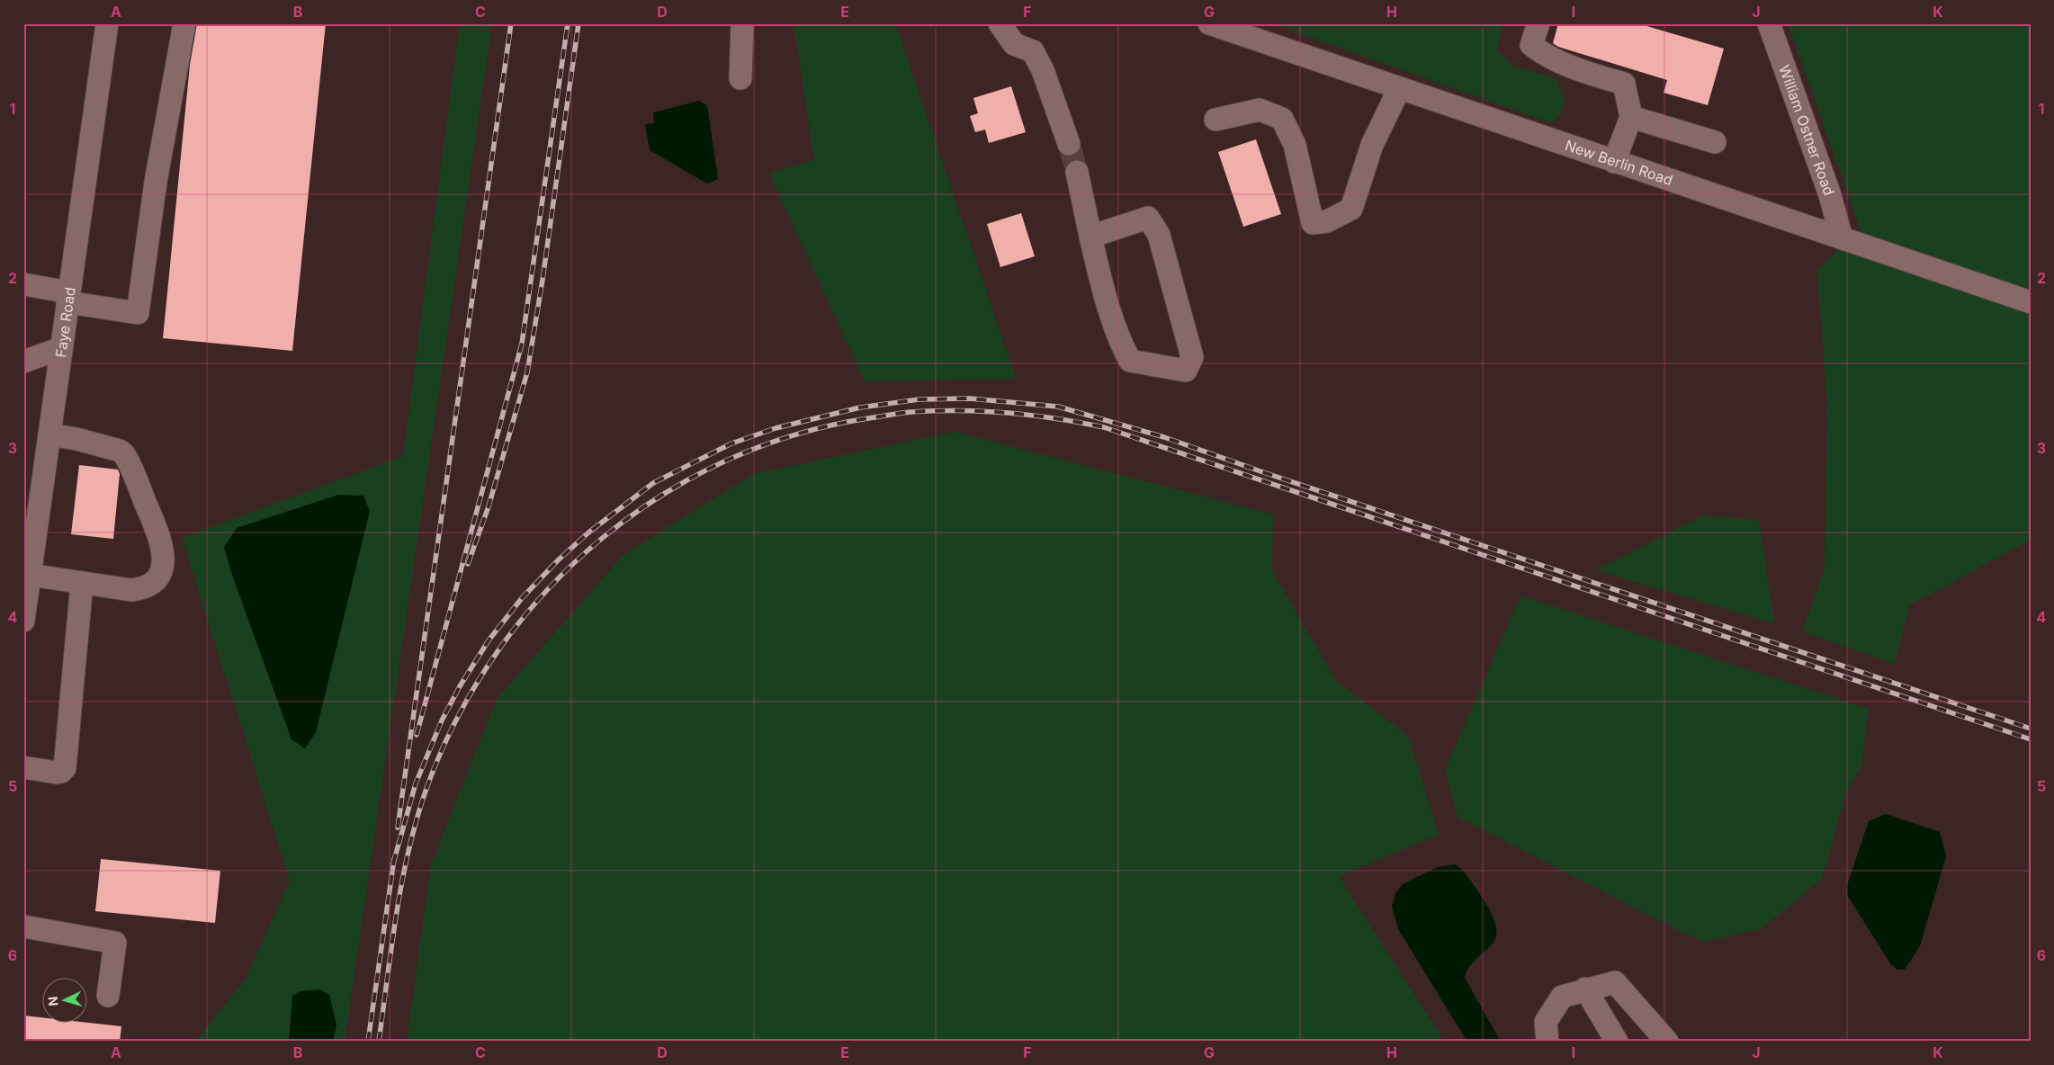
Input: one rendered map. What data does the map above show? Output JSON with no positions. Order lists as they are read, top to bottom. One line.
{"streets":{"street":["William Ostner Road","New Berlin Road","Faye Road"]},"crossings":[["William Ostner Road","New Berlin Road"]],"north":"left","grid":{"columns":["A","B","C","D","E","F","G","H","I","J","K"],"rows":["1","2","3","4","5","6"]}}
